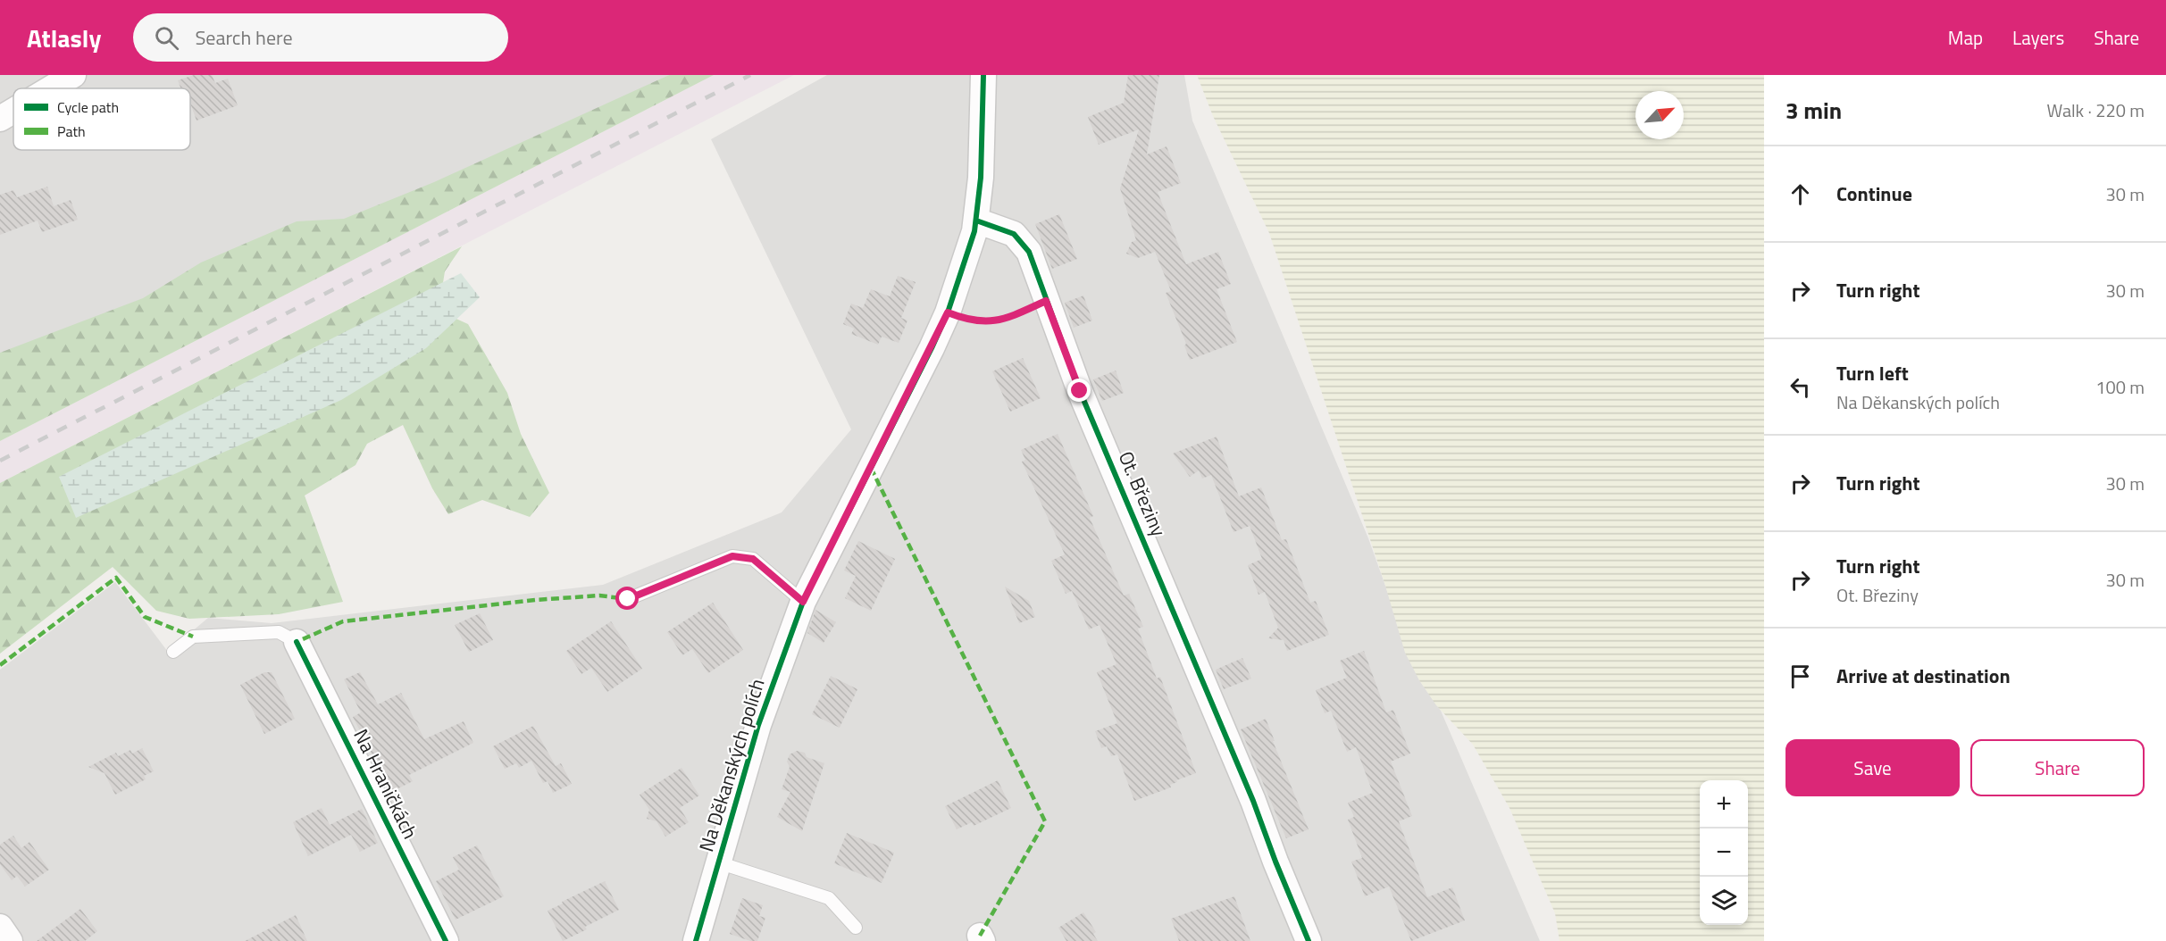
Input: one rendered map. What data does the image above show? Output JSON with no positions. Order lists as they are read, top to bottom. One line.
{"streets":{"street":["Ot. Březiny","Na Děkanských polích","Na Hraničkách"]},"crossings":[["Ot. Březiny","Na Děkanských polích"]],"legend":["Cycle path","Path"],"north":"top right","page":{"header":"Atlasly","search":"Search here","nav":["Map","Layers","Share"],"heading":["3 min","Walk · 220 m"],"list":[["Continue","30 m"],["Turn right","30 m"],["Turn left","Na Děkanských polích","100 m"],["Turn right","30 m"],["Turn right","Ot. Březiny","30 m"],"Arrive at destination"],"buttons":["Save","Share"],"map_buttons":["+","−"]}}
